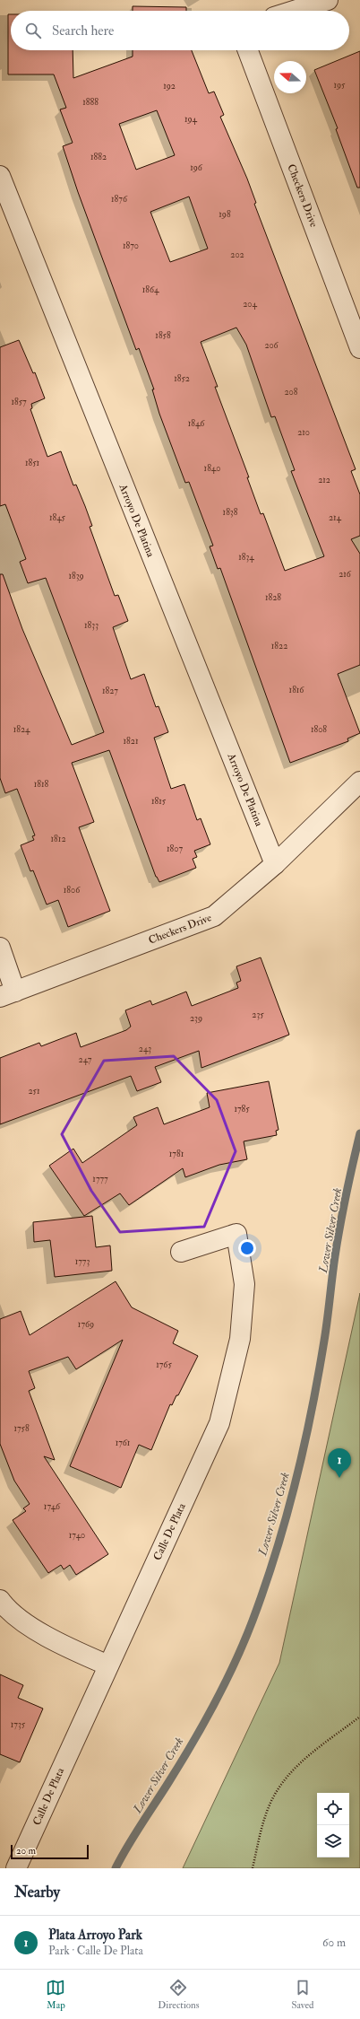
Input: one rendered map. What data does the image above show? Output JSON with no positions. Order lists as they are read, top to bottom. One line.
{"streets":{"street":["Checkers Drive","Arroyo De Platina","Calle De Plata"]},"crossings":[["Checkers Drive","Arroyo De Platina"]],"water":["Lower Silver Creek"],"house_numbers":["195","192","1888","194","1882","196","1876","198","1870","202","1864","204","1858","206","1852","208","1857","1846","210","1851","1840","212","1838","1845","214","1834","216","1839","1828","1833","1822","1816","1827","1824","1808","1821","1818","1815","1812","1807","1806","235","239","243","247","251","1785","1781","1777","1773","1769","1765","1758","1761","1746","1740","1735"],"scale_bar":"20 m","north":"left","page":{"search":"Search here","pins":"1","scale":"20 m","heading":"Nearby","list":[{"mark":"1","name":"Plata Arroyo Park","note":"Park · Calle De Plata","value":"60 m"}],"nav":["Map","Directions","Saved"]}}
